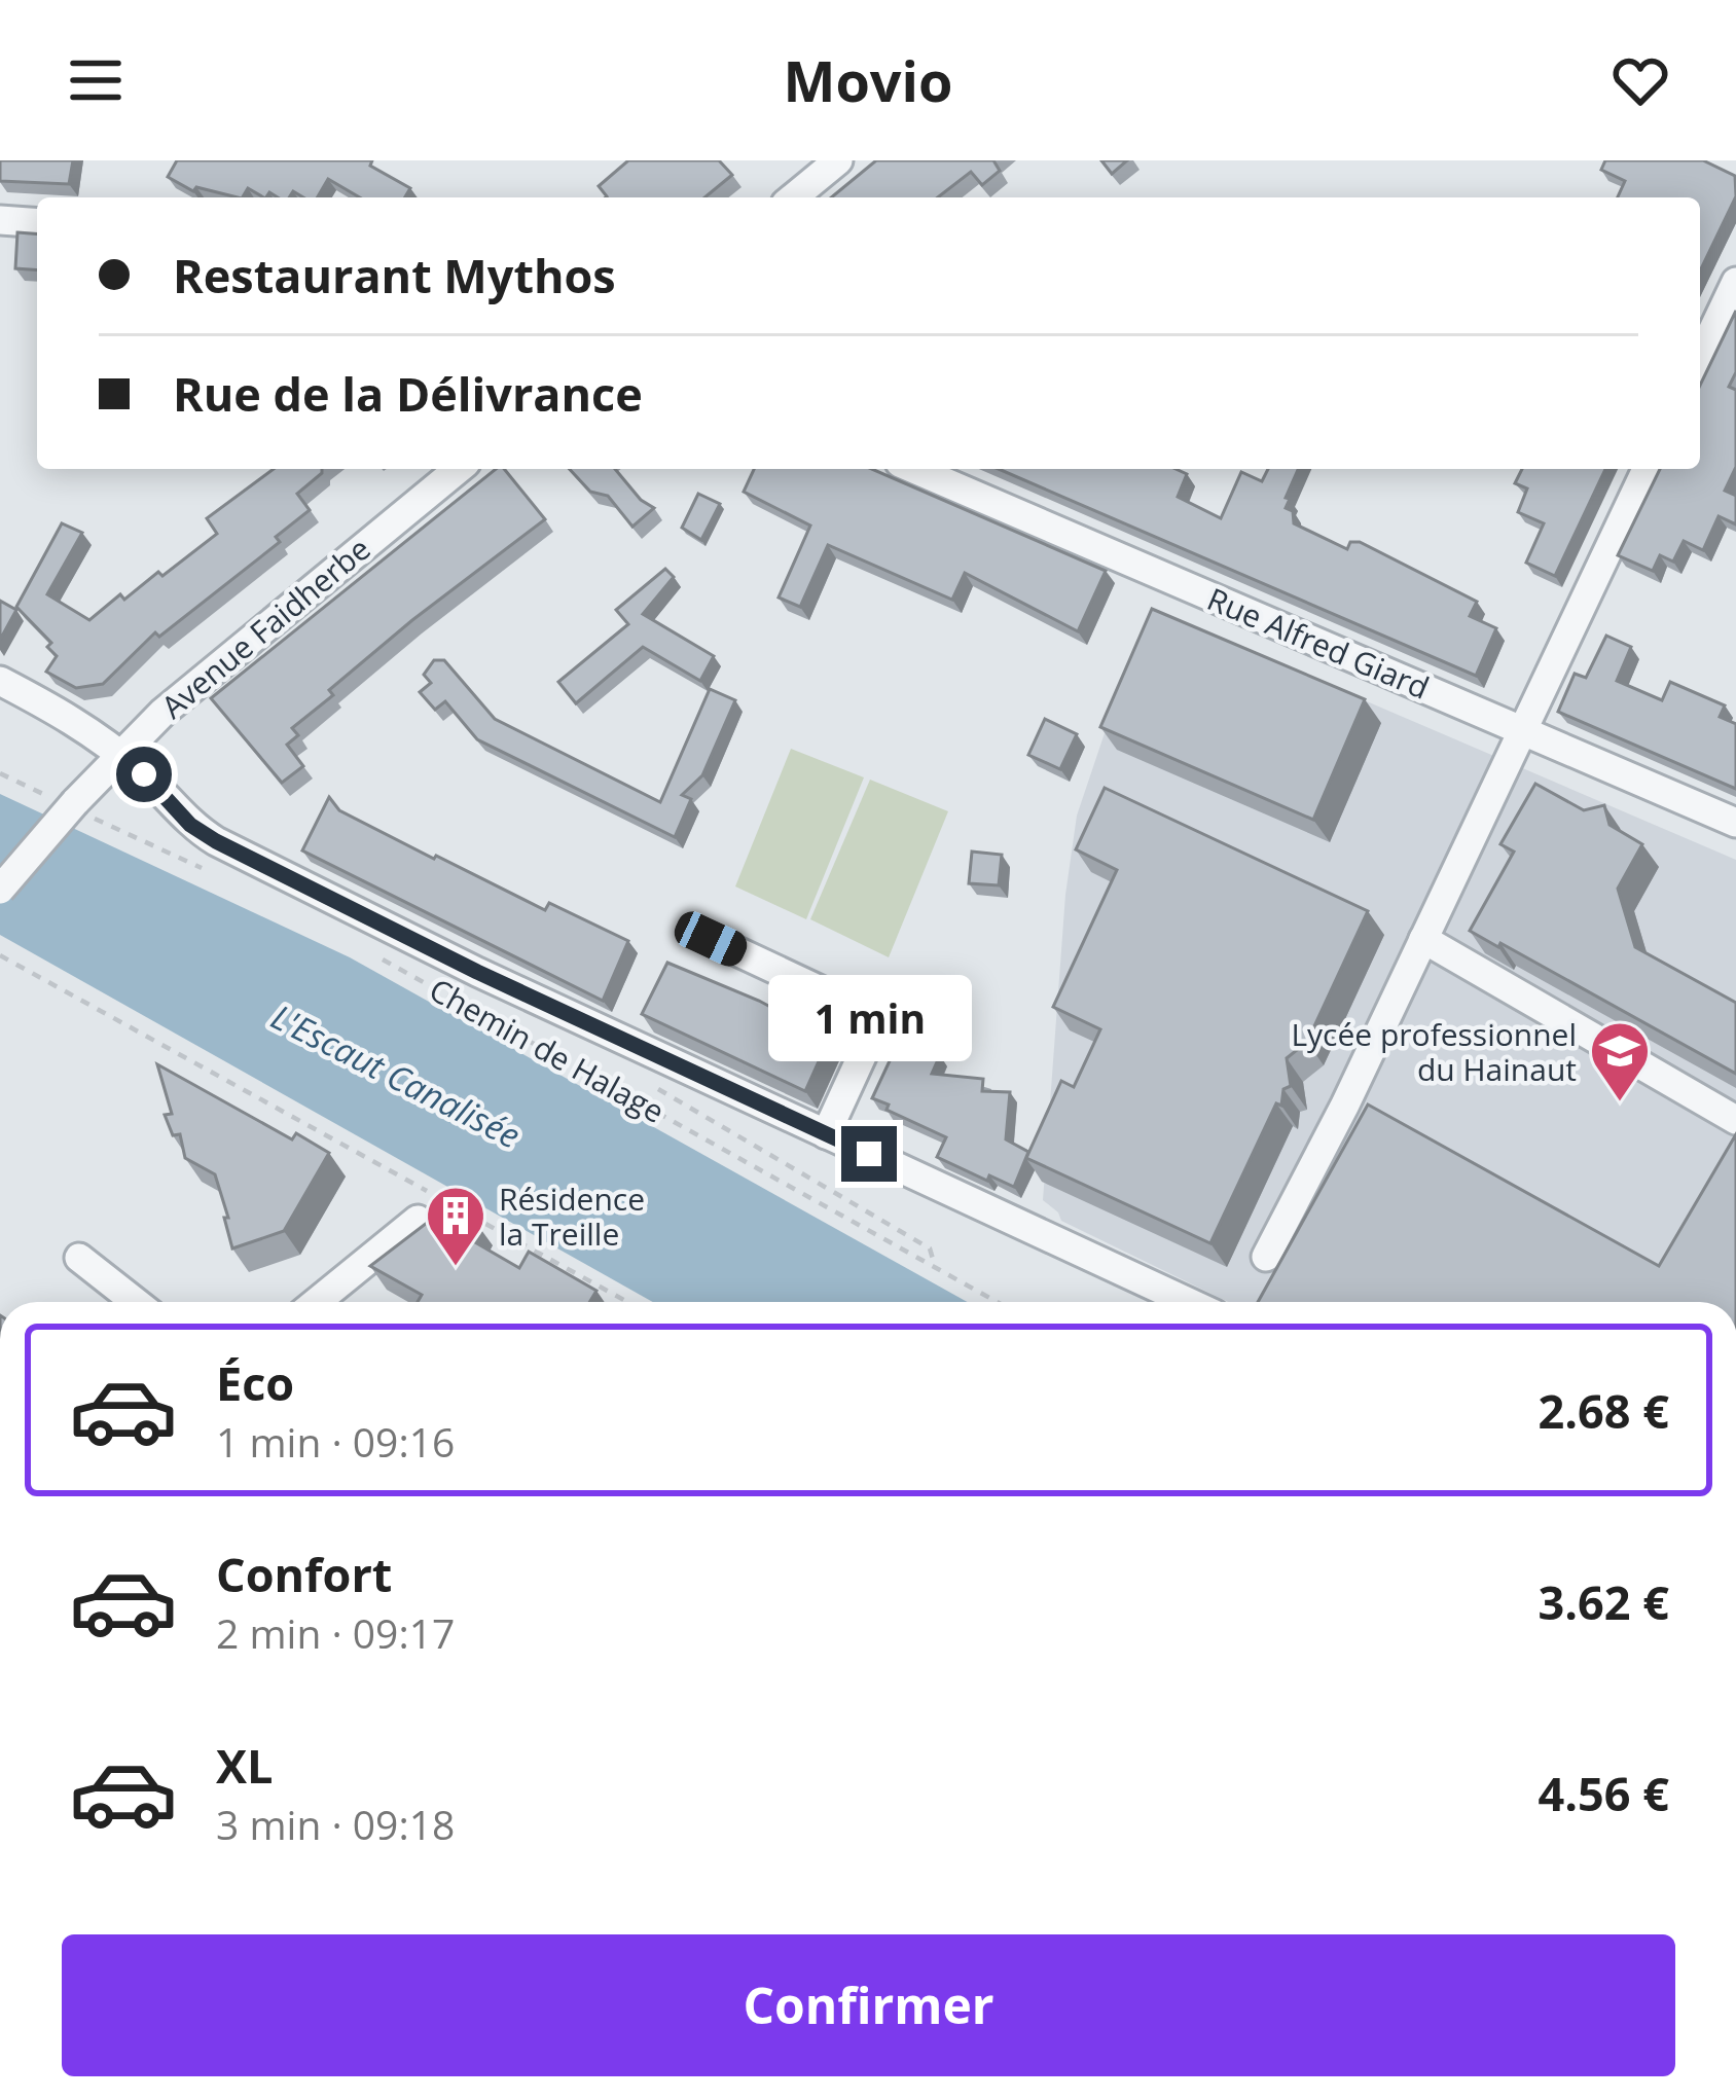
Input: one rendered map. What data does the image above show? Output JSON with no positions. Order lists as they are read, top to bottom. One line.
{"streets":{"street":["Avenue Faidherbe","Rue Alfred Giard"],"path":["Chemin de Halage"]},"water":["L'Escaut Canalisée"],"places":{"school or university":["Lycée professionnel du Hainaut"],"building":["Résidence la Treille"]},"page":{"header":"Movio","banner":["Restaurant Mythos","Rue de la Délivrance"],"bubble":"1 min","list":[{"name":"Éco","note":"1 min · 09:16","value":"2.68 €"},{"name":"Confort","note":"2 min · 09:17","value":"3.62 €"},{"name":"XL","note":"3 min · 09:18","value":"4.56 €"}],"buttons":"Confirmer"}}
